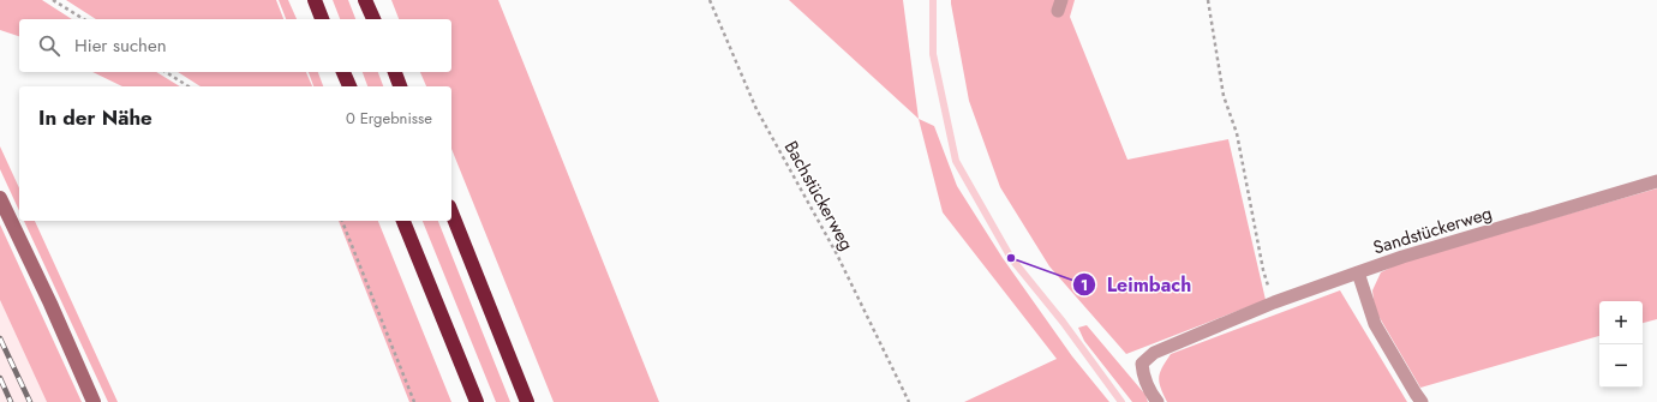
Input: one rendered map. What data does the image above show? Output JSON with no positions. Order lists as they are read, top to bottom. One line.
{"streets":{"lane":["Sandstückerweg"],"path":["Bachstückerweg"]},"places":["Leimbach"],"page":{"search":"Hier suchen","heading":["In der Nähe","0 Ergebnisse"],"map_buttons":["+","−"]}}
